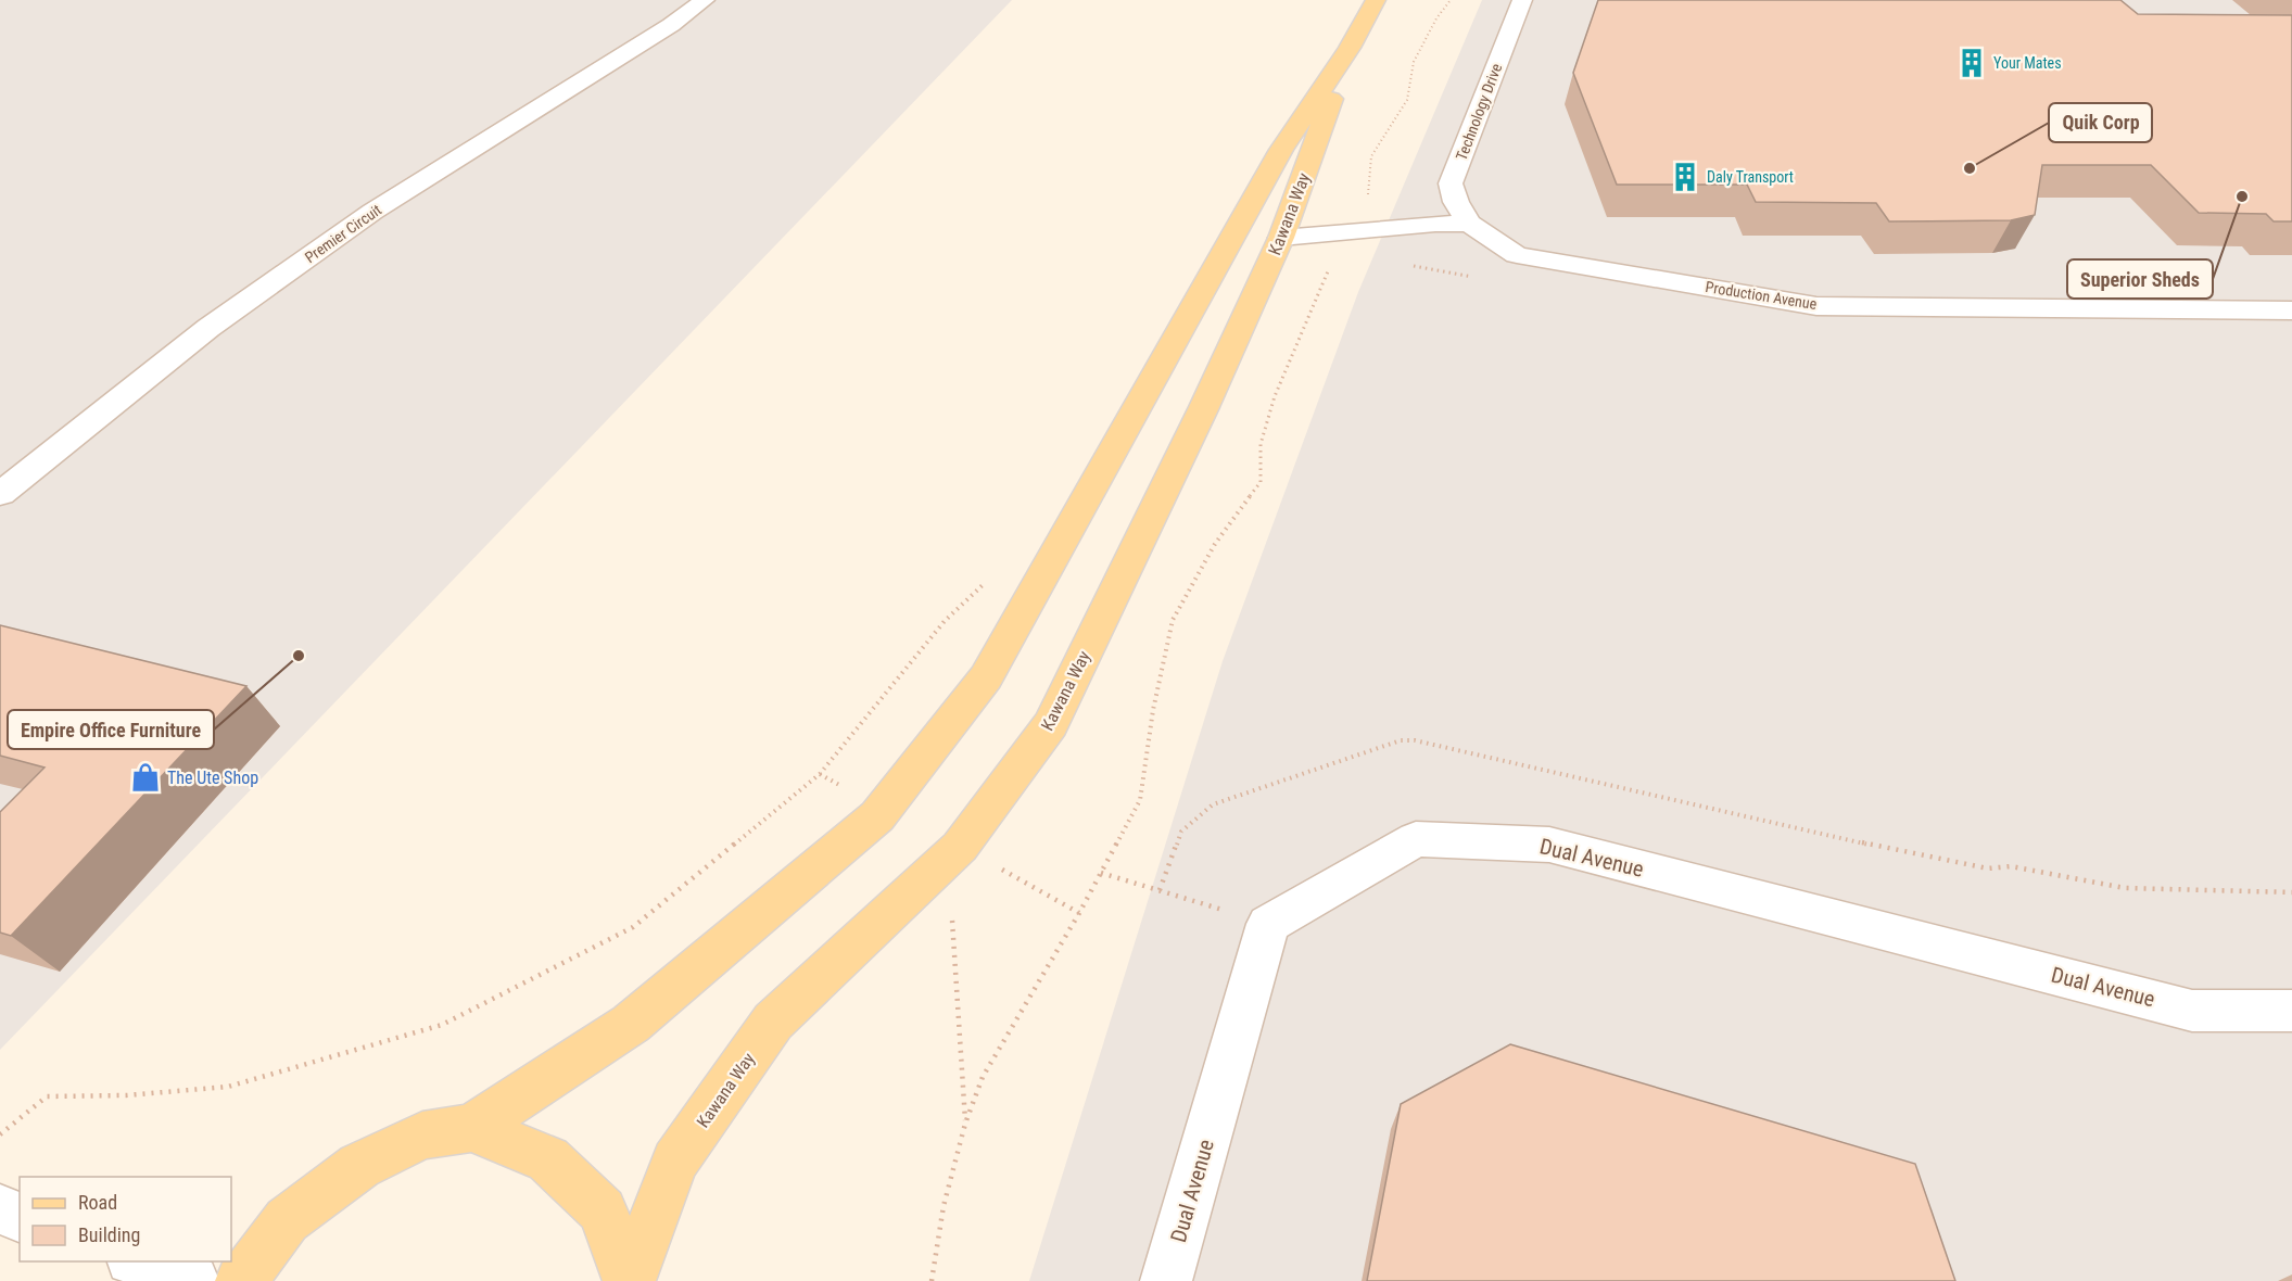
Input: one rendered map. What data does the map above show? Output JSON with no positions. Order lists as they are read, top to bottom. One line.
{"streets":{"main road":["Kawana Way"],"street":["Technology Drive","Premier Circuit","Production Avenue","Dual Avenue"]},"crossings":[["Technology Drive","Production Avenue"]],"places":{"building":["Your Mates","Daly Transport"],"other":["Quik Corp","Superior Sheds","Empire Office Furniture"],"shop":["The Ute Shop"]},"legend":["Road","Building"]}
